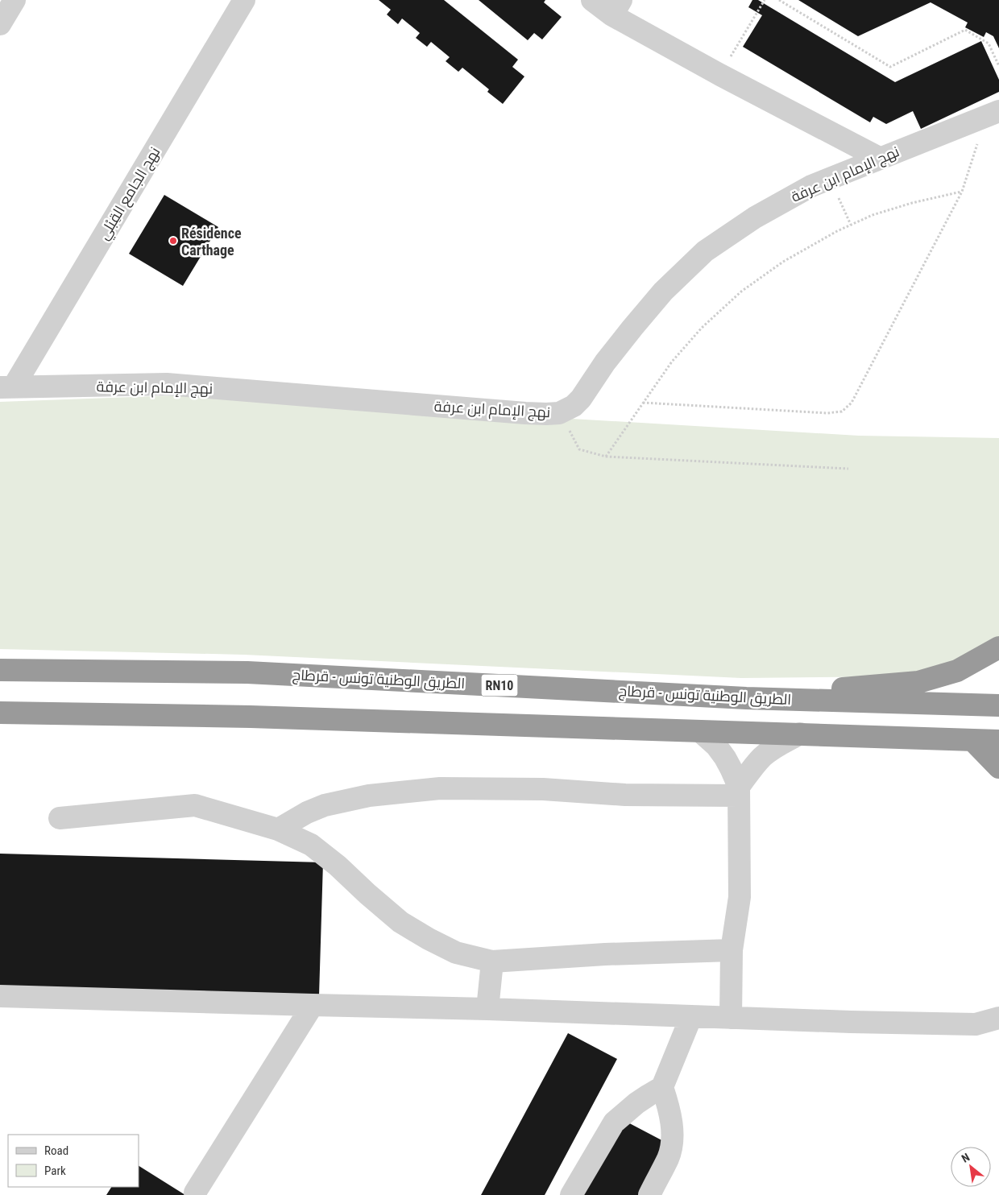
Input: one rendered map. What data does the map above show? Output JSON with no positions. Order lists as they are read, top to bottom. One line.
{"streets":{"highway":["الطريق الوطنية تونس - قرطاج","RN10"],"street":["نهج الإمام ابن عرفة","نهج الجامع القِبْلي"]},"crossings":[["نهج الإمام ابن عرفة","نهج الجامع القِبْلي"]],"places":["Résidence Carthage"],"legend":["Road","Park"],"north":"top left"}
